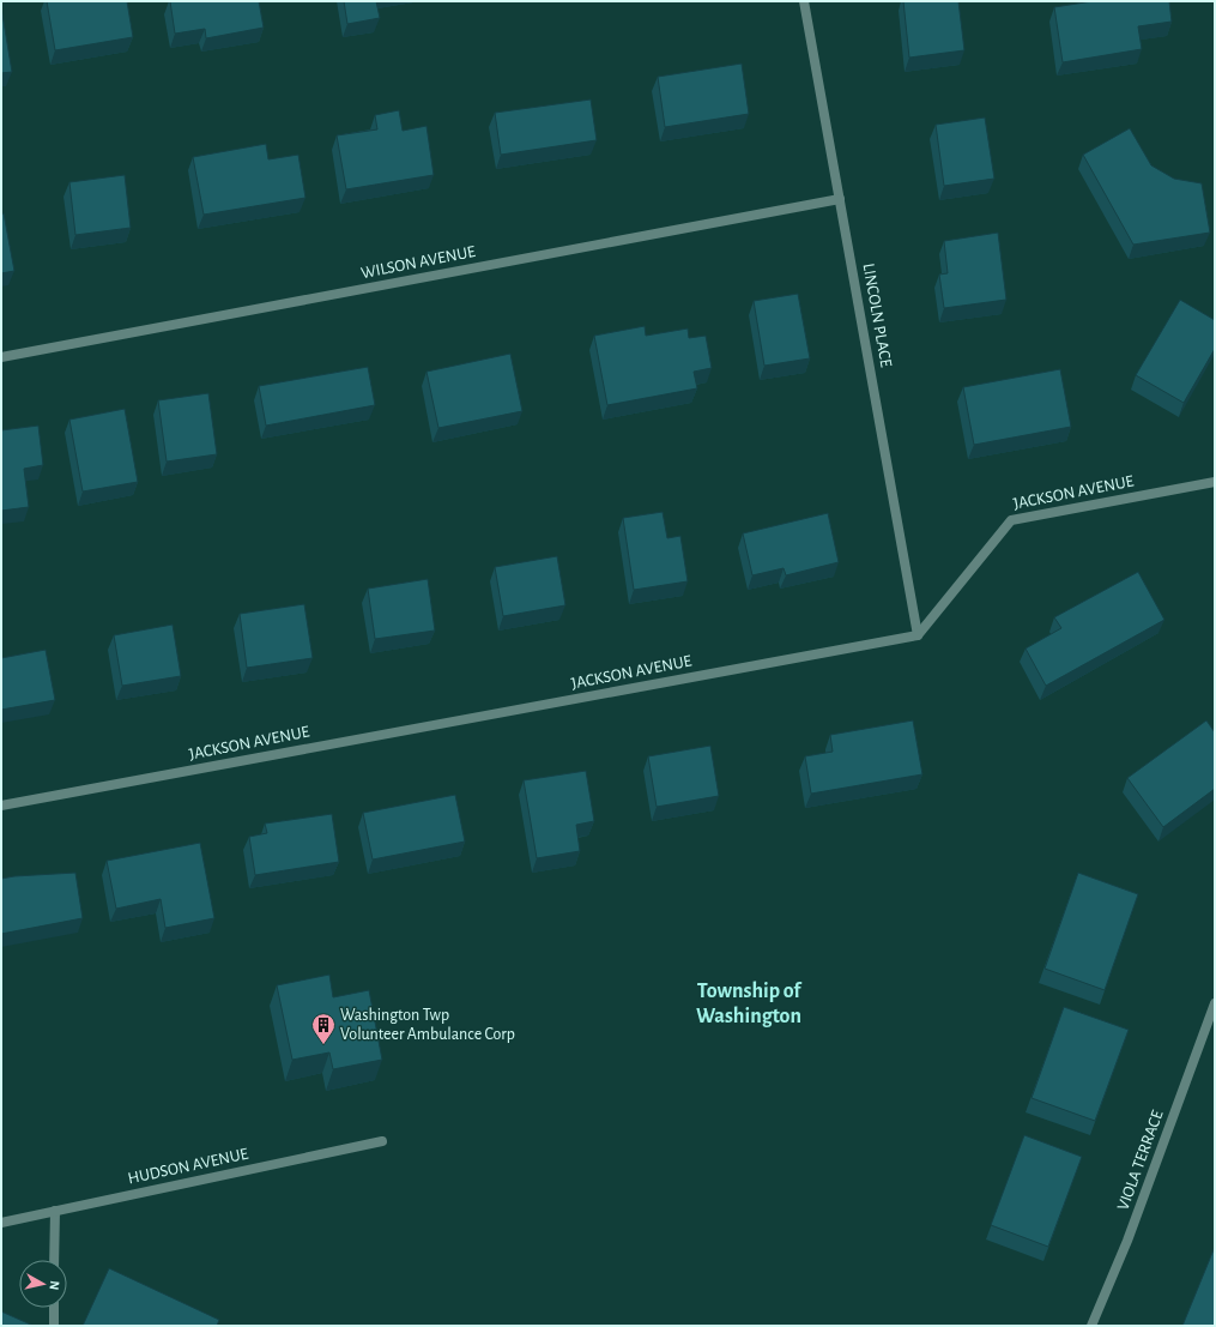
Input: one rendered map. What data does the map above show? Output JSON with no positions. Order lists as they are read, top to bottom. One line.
{"streets":{"street":["WILSON AVENUE","LINCOLN PLACE","JACKSON AVENUE","VIOLA TERRACE","HUDSON AVENUE"]},"crossings":[["WILSON AVENUE","LINCOLN PLACE"],["LINCOLN PLACE","JACKSON AVENUE"]],"districts":["Township of Washington"],"places":{"building":["Washington Twp Volunteer Ambulance Corp"]},"north":"right"}
